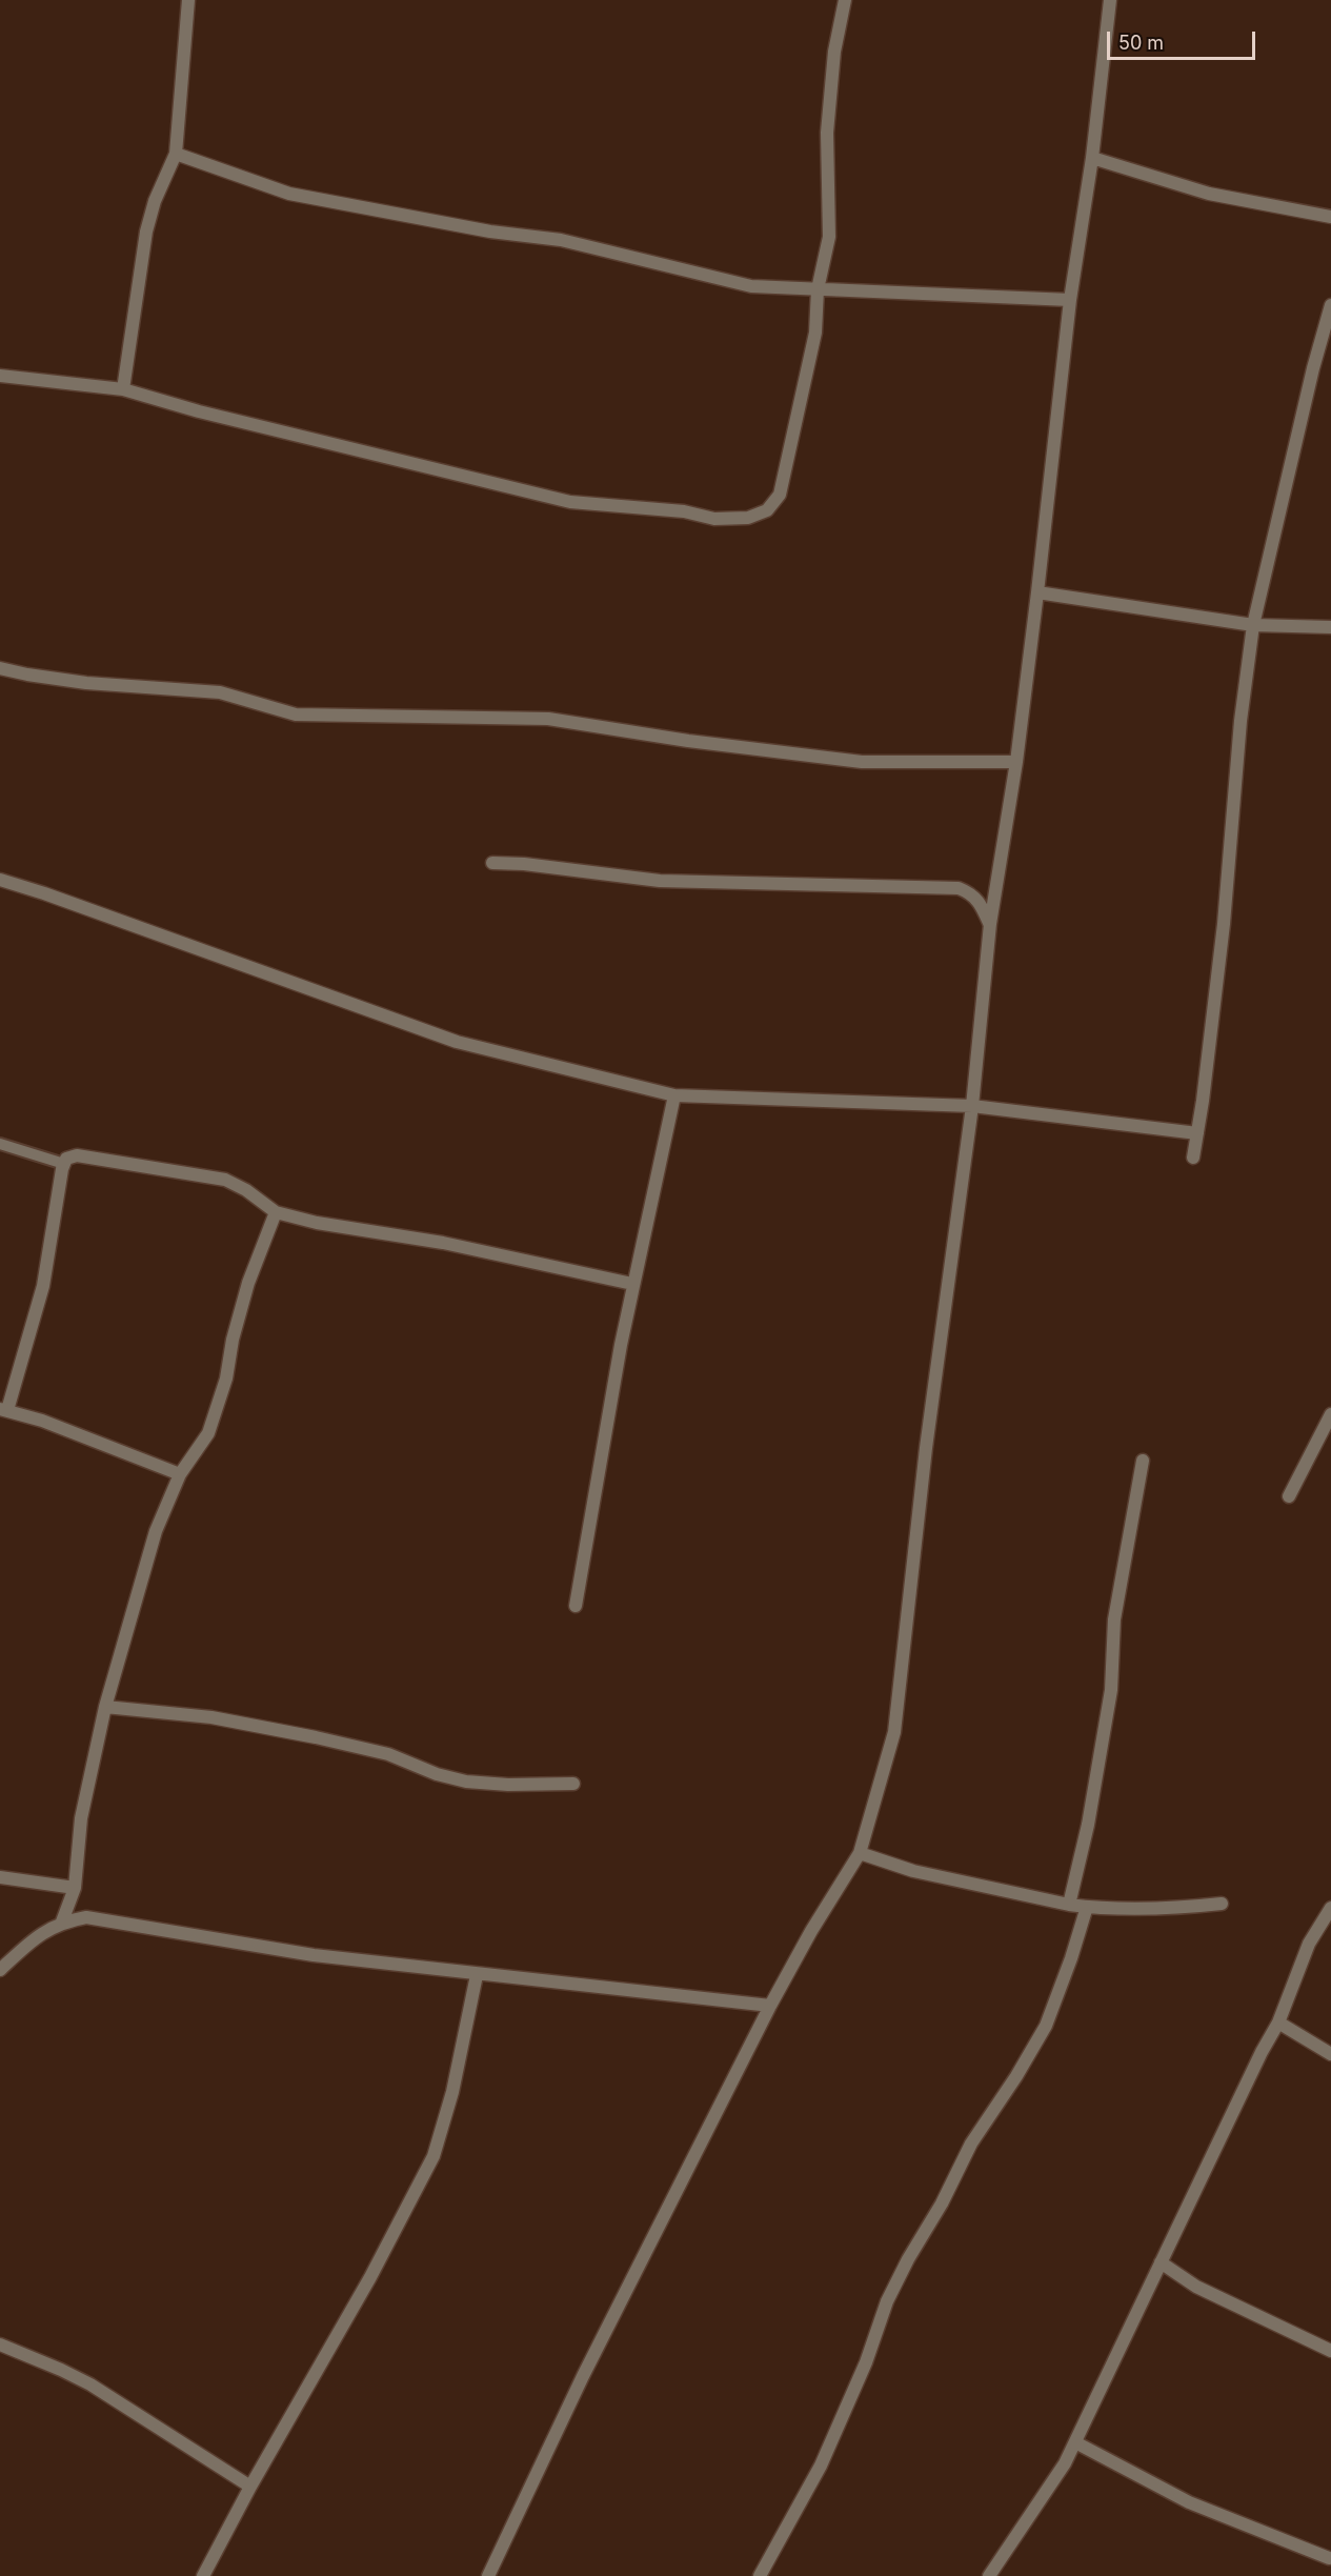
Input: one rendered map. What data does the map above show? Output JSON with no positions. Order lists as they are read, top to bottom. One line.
{"scale_bar":"50 m"}
